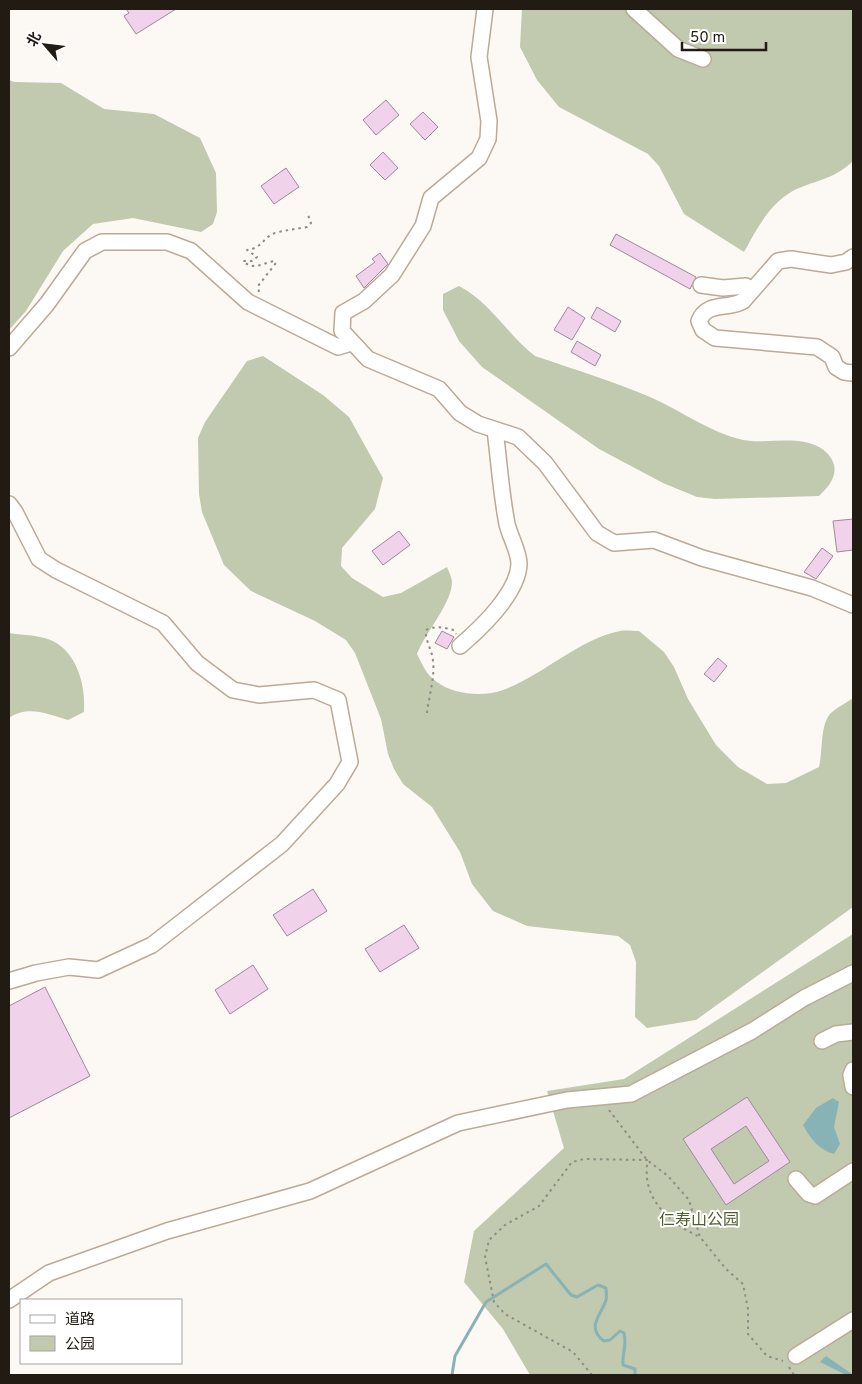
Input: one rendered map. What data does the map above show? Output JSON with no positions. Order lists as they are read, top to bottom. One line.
{"parks":["仁寿山公园"],"legend":["道路","公园"],"scale_bar":"50 m","north":"top left"}
